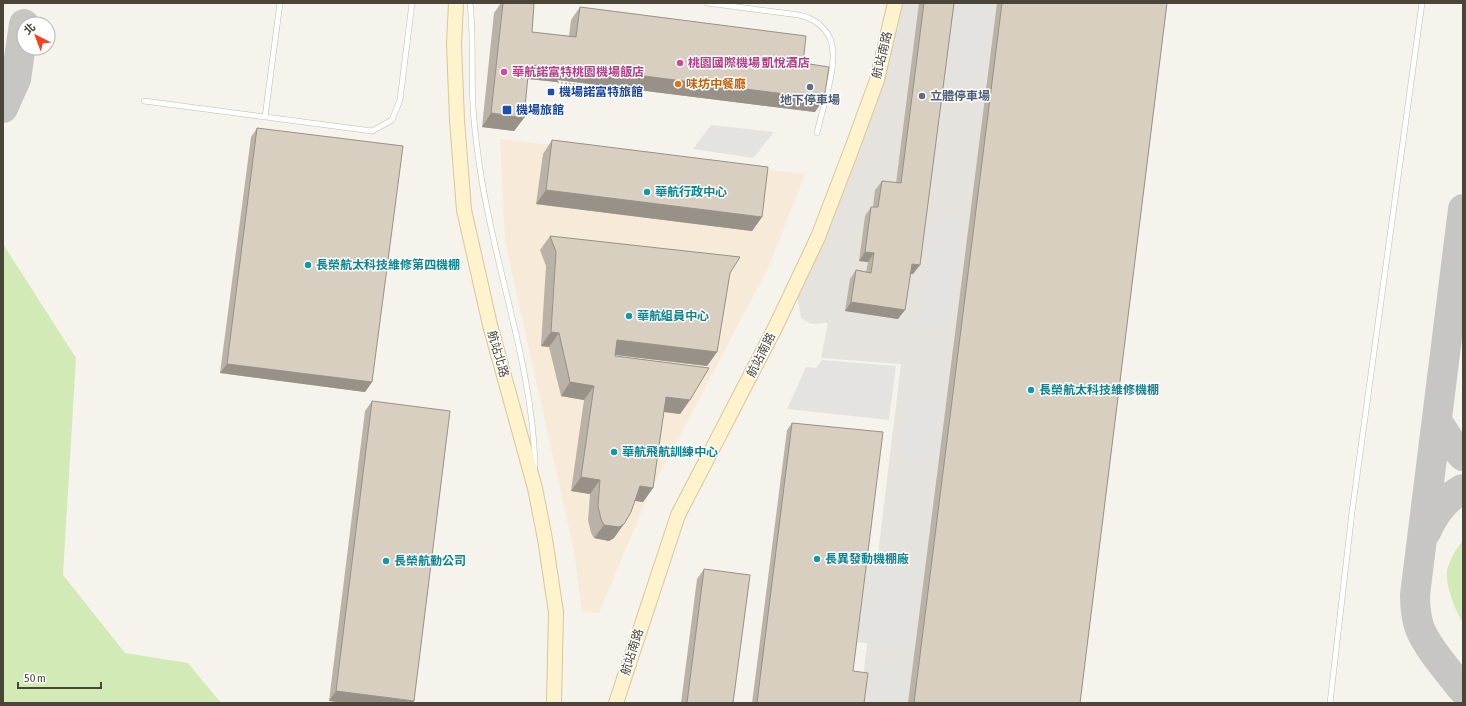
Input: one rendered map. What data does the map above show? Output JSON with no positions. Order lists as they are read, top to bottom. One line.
{"streets":{"street":["航站南路","航站北路"]},"places":{"other":["桃園國際機場 凱悅酒店","華航諾富特桃園機場飯店","味坊中餐廳","地下停車場","立體停車場","華航行政中心","長榮航太科技維修第四機棚","華航組員中心","長榮航太科技維修機棚","華航飛航訓練中心","長異發動機棚廠","長榮航勤公司"],"transit":["機場諾富特旅館","機場旅館"]},"scale_bar":"50 m","north":"top left"}
